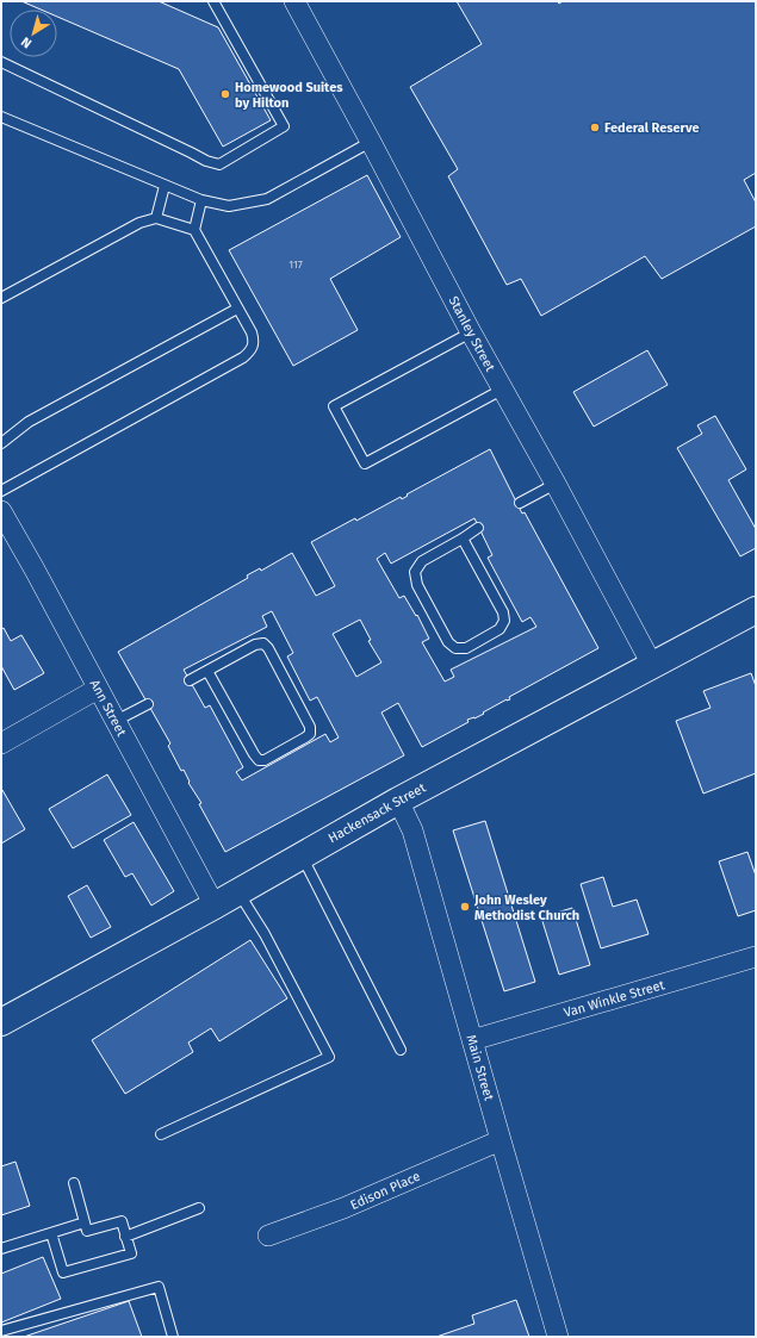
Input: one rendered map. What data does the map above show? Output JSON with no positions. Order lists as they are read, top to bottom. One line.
{"streets":{"main road":["Hackensack Street"],"street":["Stanley Street","Ann Street","Van Winkle Street","Main Street","Edison Place"]},"crossings":[["Stanley Street","Hackensack Street"],["Ann Street","Hackensack Street"],["Hackensack Street","Main Street"],["Van Winkle Street","Main Street"],["Main Street","Edison Place"]],"places":["Homewood Suites by Hilton","Federal Reserve","John Wesley Methodist Church"],"house_numbers":["117"],"north":"bottom left"}
